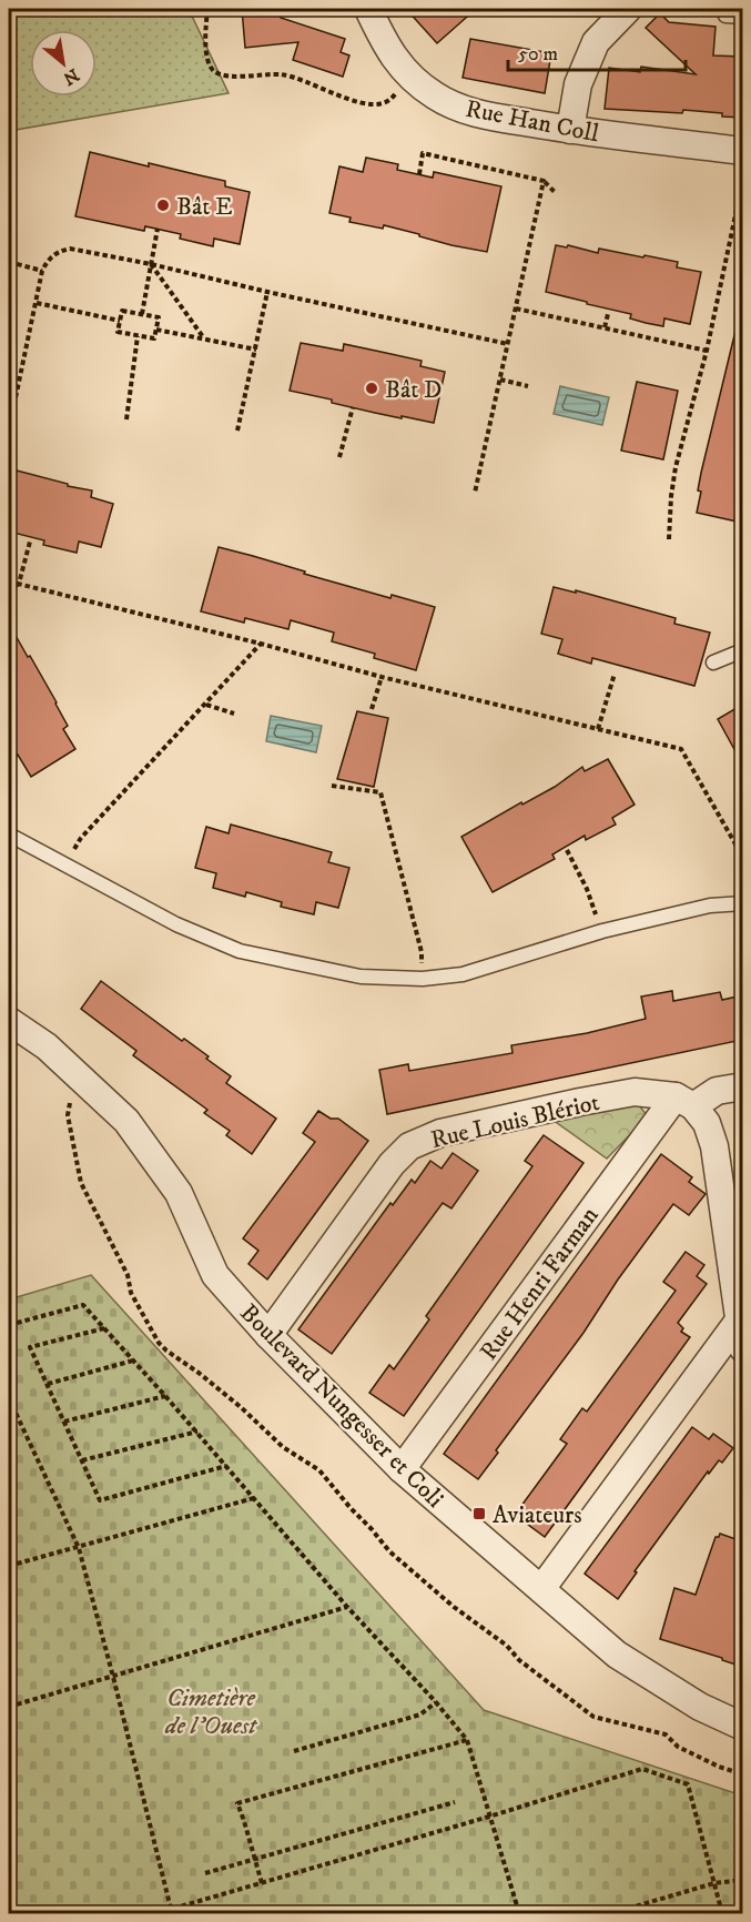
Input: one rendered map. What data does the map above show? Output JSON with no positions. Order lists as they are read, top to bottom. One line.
{"streets":{"street":["Rue Han Coll","Rue Louis Blériot","Rue Henri Farman","Boulevard Nungesser et Coli"]},"crossings":[["Rue Louis Blériot","Rue Henri Farman"],["Rue Louis Blériot","Boulevard Nungesser et Coli"],["Rue Henri Farman","Boulevard Nungesser et Coli"]],"parks":["Cimetière de l'Ouest"],"places":{"other":["Bât E","Bât D"],"transit":["Aviateurs"]},"scale_bar":"50 m","north":"bottom right"}
